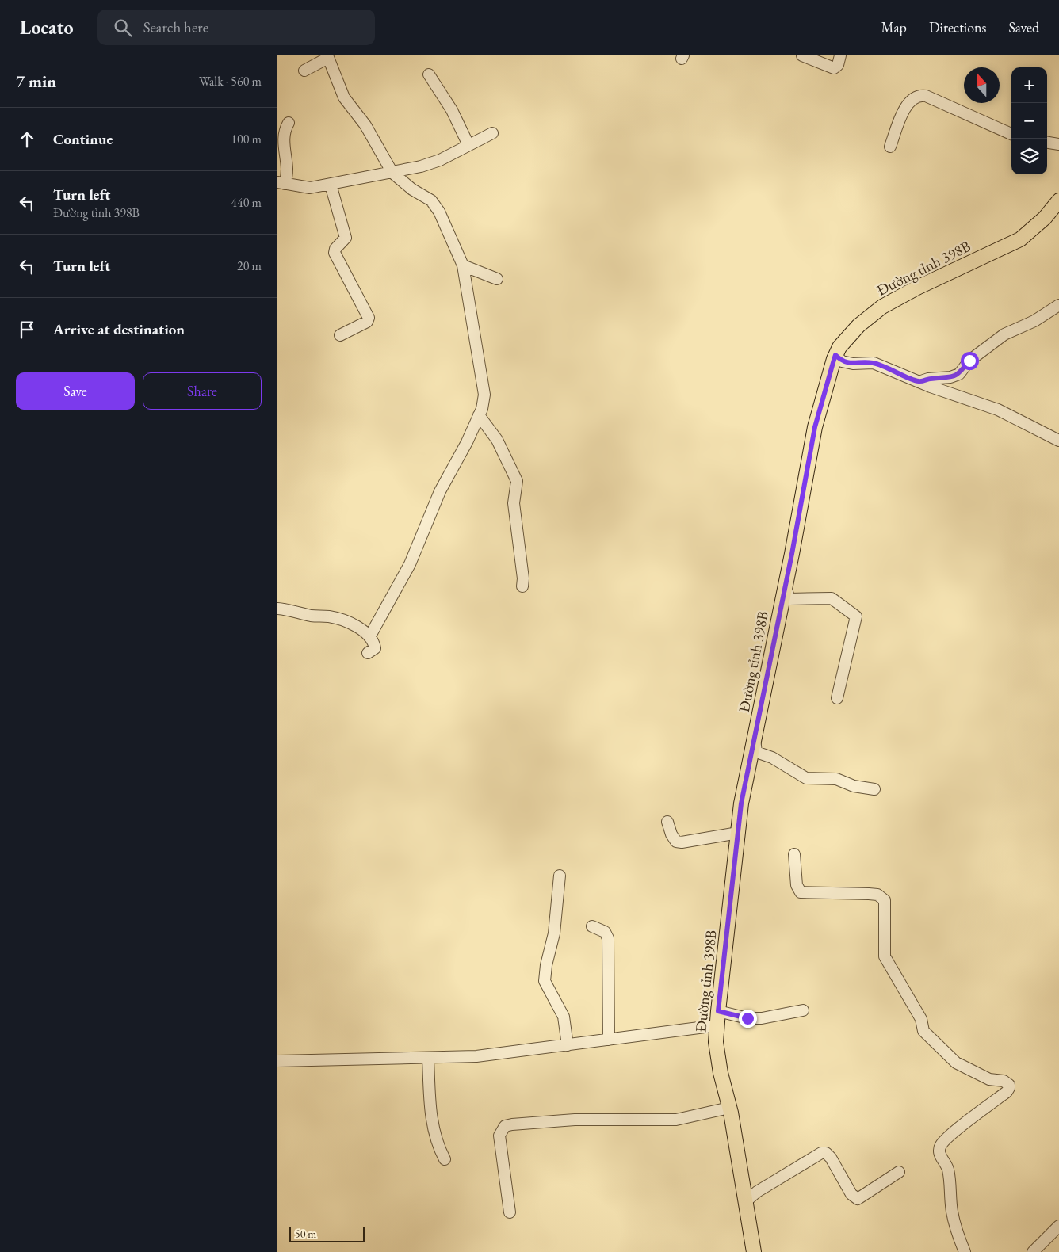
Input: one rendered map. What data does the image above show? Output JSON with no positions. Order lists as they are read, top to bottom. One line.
{"streets":{"main road":["Đường tỉnh 398B"]},"scale_bar":"50 m","north":"top","page":{"header":"Locato","search":"Search here","nav":["Map","Directions","Saved"],"heading":["7 min","Walk · 560 m"],"map_buttons":["+","−"],"list":[["Continue","100 m"],["Turn left","Đường tỉnh 398B","440 m"],["Turn left","20 m"],"Arrive at destination"],"buttons":["Save","Share"],"scale":"50 m"}}
